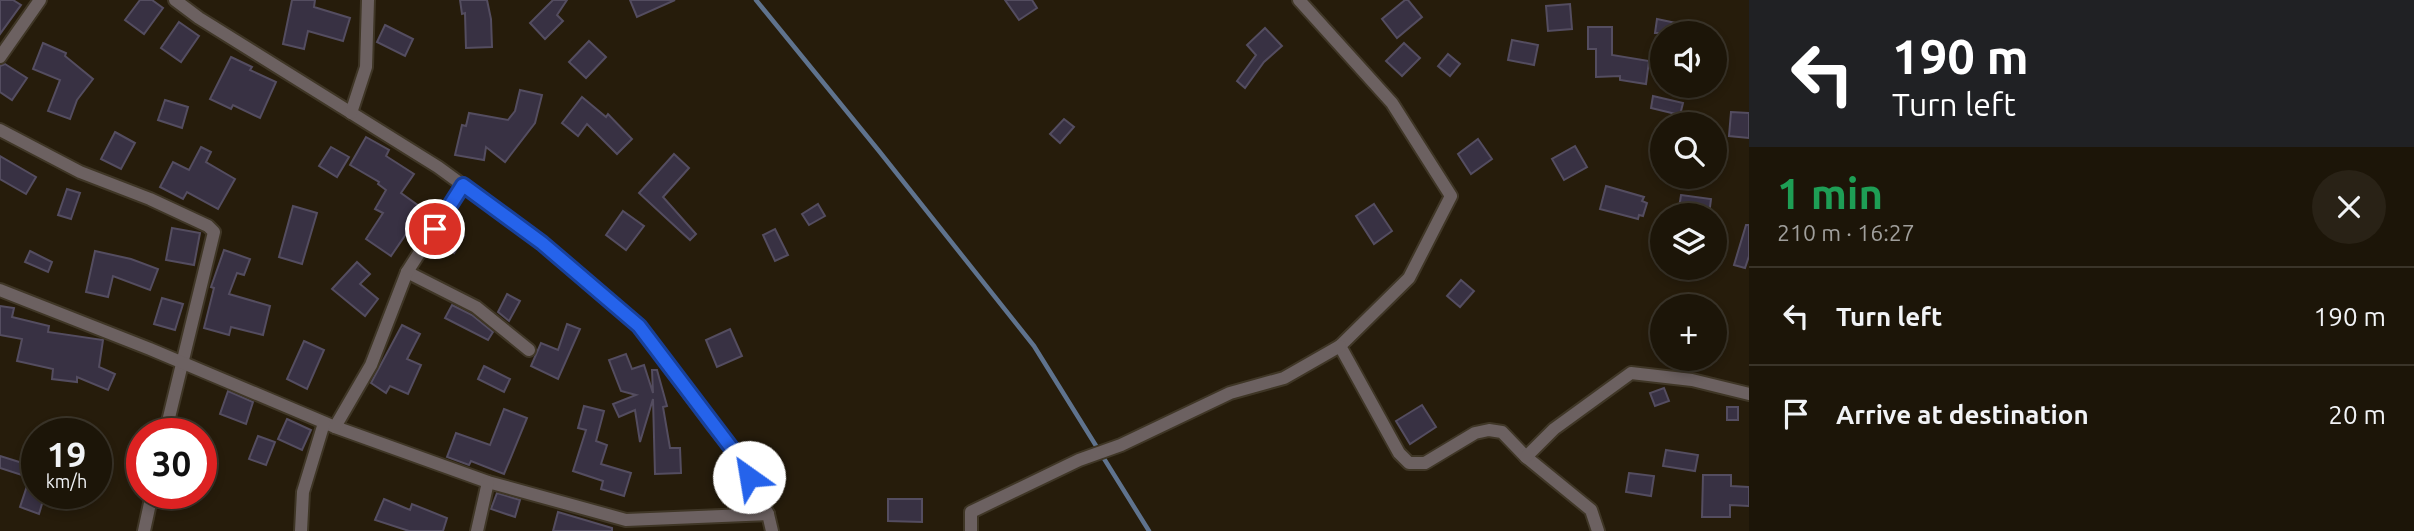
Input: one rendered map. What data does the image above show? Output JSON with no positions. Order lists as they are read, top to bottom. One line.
{"page":{"turn":["190 m","Turn left"],"map_buttons":"+","heading":["1 min","210 m · 16:27"],"list":[{"name":"Turn left","value":"190 m"},{"name":"Arrive at destination","value":"20 m"}],"speed":"19 km/h","limit":"30"}}
